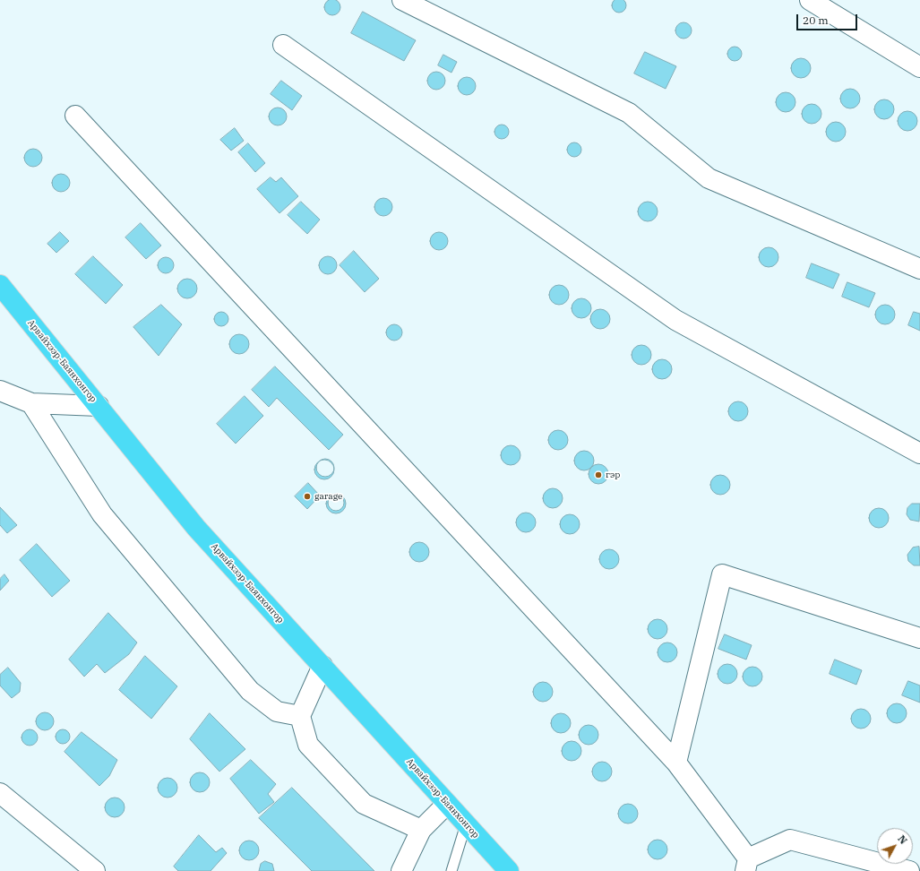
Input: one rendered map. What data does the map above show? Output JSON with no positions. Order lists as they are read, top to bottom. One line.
{"streets":{"highway":["Арвайхээр-Баянхонгор"]},"places":["гэр","garage"],"scale_bar":"20 m","north":"top right"}
